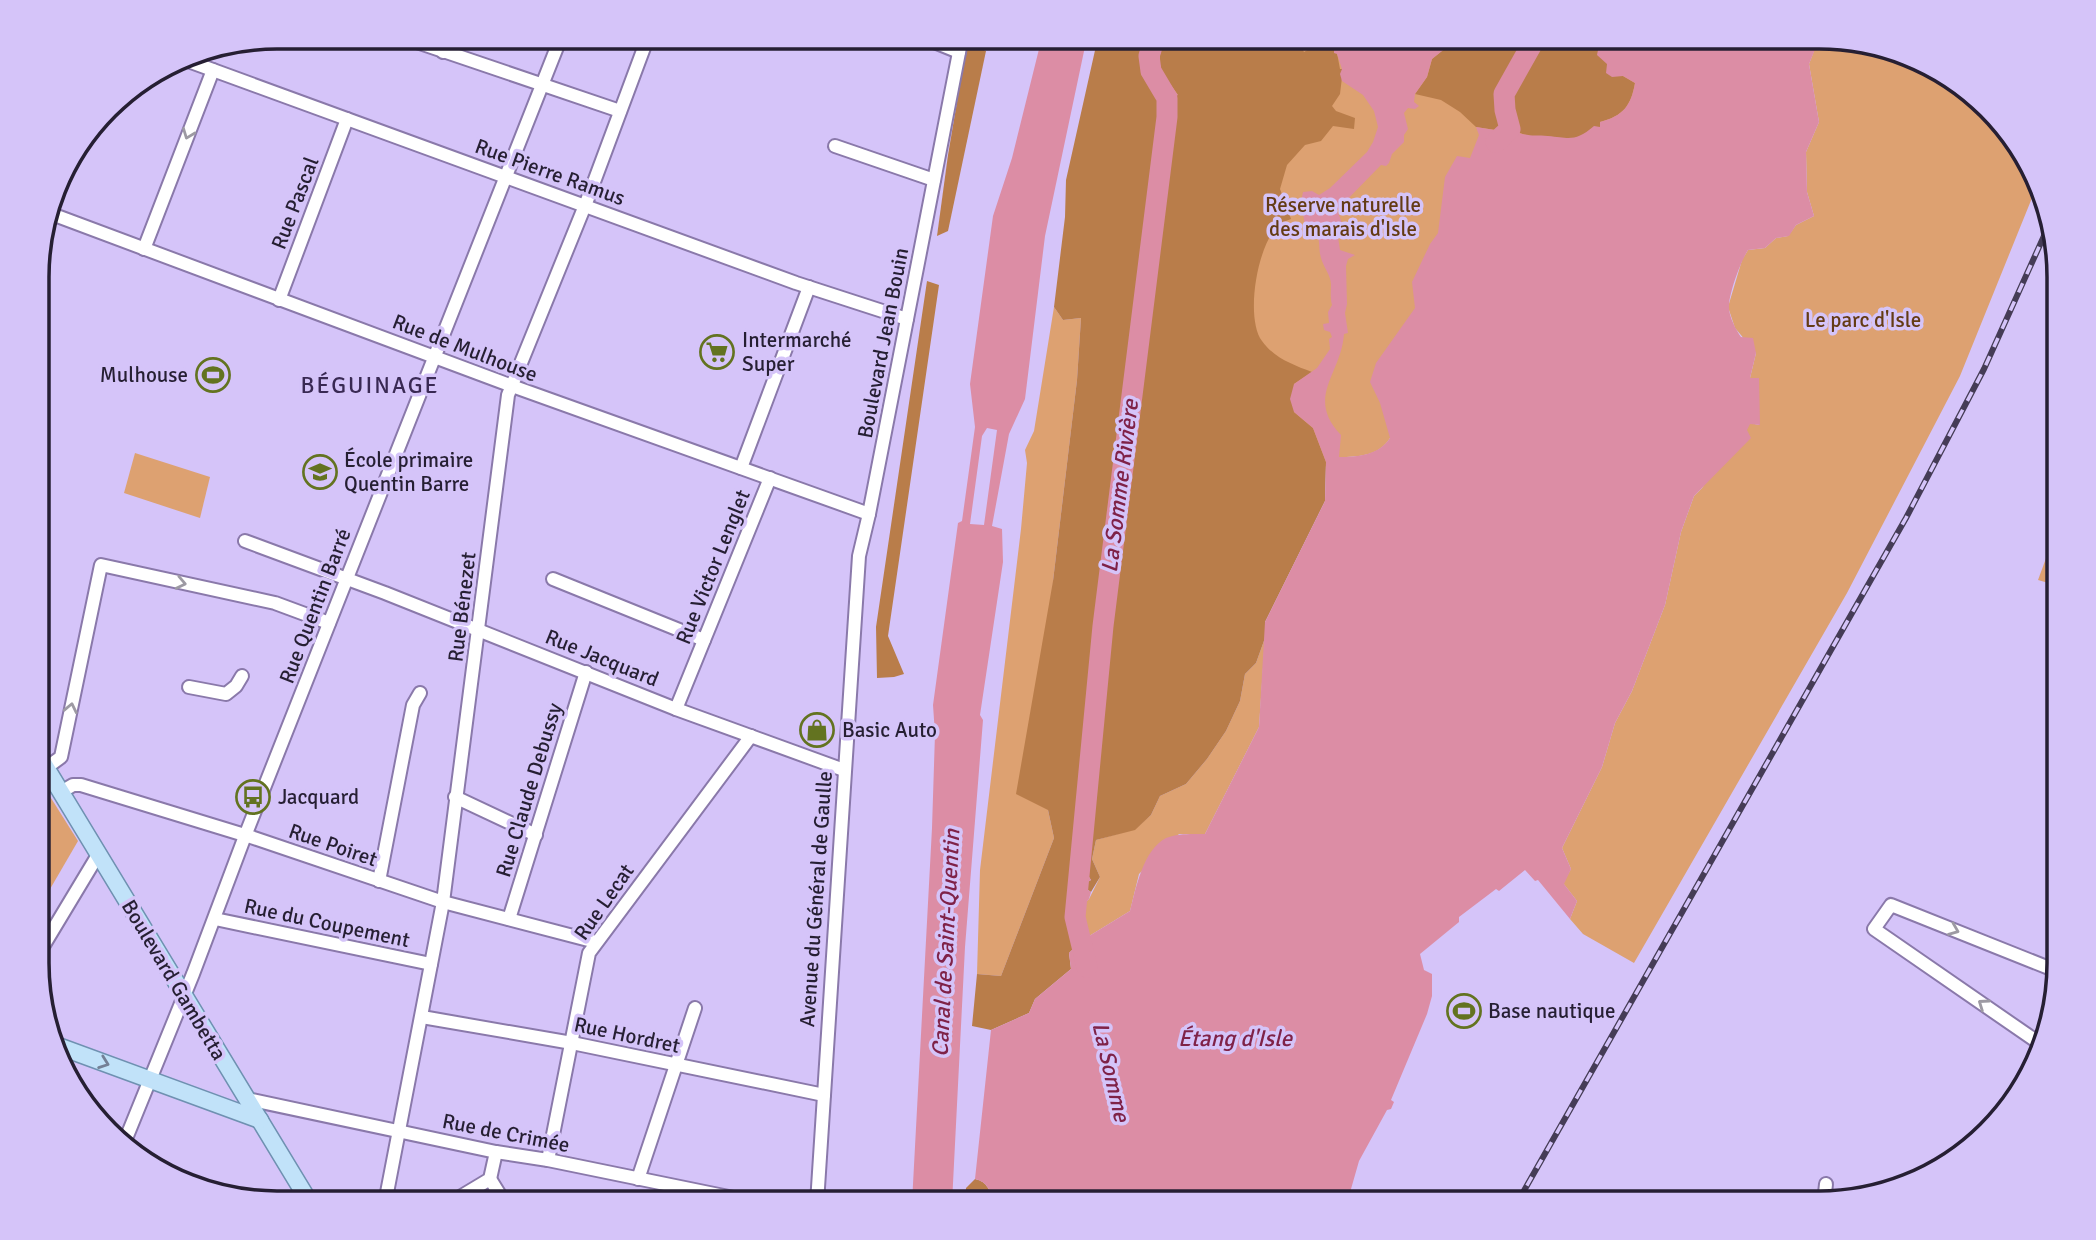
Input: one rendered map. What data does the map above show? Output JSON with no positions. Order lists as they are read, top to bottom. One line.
{"streets":{"main road":["Boulevard Gambetta"],"street":["Rue Pierre Ramus","Rue Pascal","Boulevard Jean Bouin","Rue de Mulhouse","Rue Victor Lenglet","Rue Quentin Barré","Rue Bénezet","Rue Jacquard","Rue Claude Debussy","Rue Poiret","Avenue du Général de Gaulle","Rue Lecat","Rue du Coupement","Rue Hordret","Rue de Crimée"]},"crossings":[["Rue Pierre Ramus","Rue Pascal"],["Rue Pierre Ramus","Boulevard Jean Bouin"],["Rue Pierre Ramus","Rue Quentin Barré"],["Rue Pierre Ramus","Rue Bénezet"],["Rue Pascal","Rue de Mulhouse"],["Boulevard Jean Bouin","Rue de Mulhouse"],["Boulevard Jean Bouin","Avenue du Général de Gaulle"],["Rue de Mulhouse","Rue Victor Lenglet"],["Rue de Mulhouse","Rue Quentin Barré"],["Rue de Mulhouse","Rue Bénezet"],["Rue de Mulhouse","Avenue du Général de Gaulle"],["Rue Victor Lenglet","Rue Jacquard"],["Rue Quentin Barré","Rue Jacquard"],["Rue Quentin Barré","Rue Poiret"],["Rue Quentin Barré","Rue du Coupement"],["Rue Quentin Barré","Boulevard Gambetta"],["Rue Bénezet","Rue Jacquard"],["Rue Bénezet","Rue Poiret"],["Rue Bénezet","Rue du Coupement"],["Rue Bénezet","Rue Hordret"],["Rue Bénezet","Rue de Crimée"],["Rue Jacquard","Rue Claude Debussy"],["Rue Jacquard","Avenue du Général de Gaulle"],["Rue Jacquard","Rue Lecat"],["Rue Claude Debussy","Rue Poiret"],["Rue Poiret","Rue Lecat"],["Rue Poiret","Boulevard Gambetta"],["Avenue du Général de Gaulle","Rue Hordret"],["Rue Lecat","Rue Hordret"],["Rue Lecat","Rue de Crimée"],["Boulevard Gambetta","Rue de Crimée"]],"districts":["BÉGUINAGE"],"water":["La Somme Rivière","Canal de Saint-Quentin","Étang d'Isle","La Somme"],"parks":["Réserve naturelle des marais d'Isle","Le parc d'Isle"],"places":{"supermarket":["Intermarché Super"],"sports":["Mulhouse","Base nautique"],"school or university":["École primaire Quentin Barre"],"shop":["Basic Auto"],"bus stop":["Jacquard"]}}
